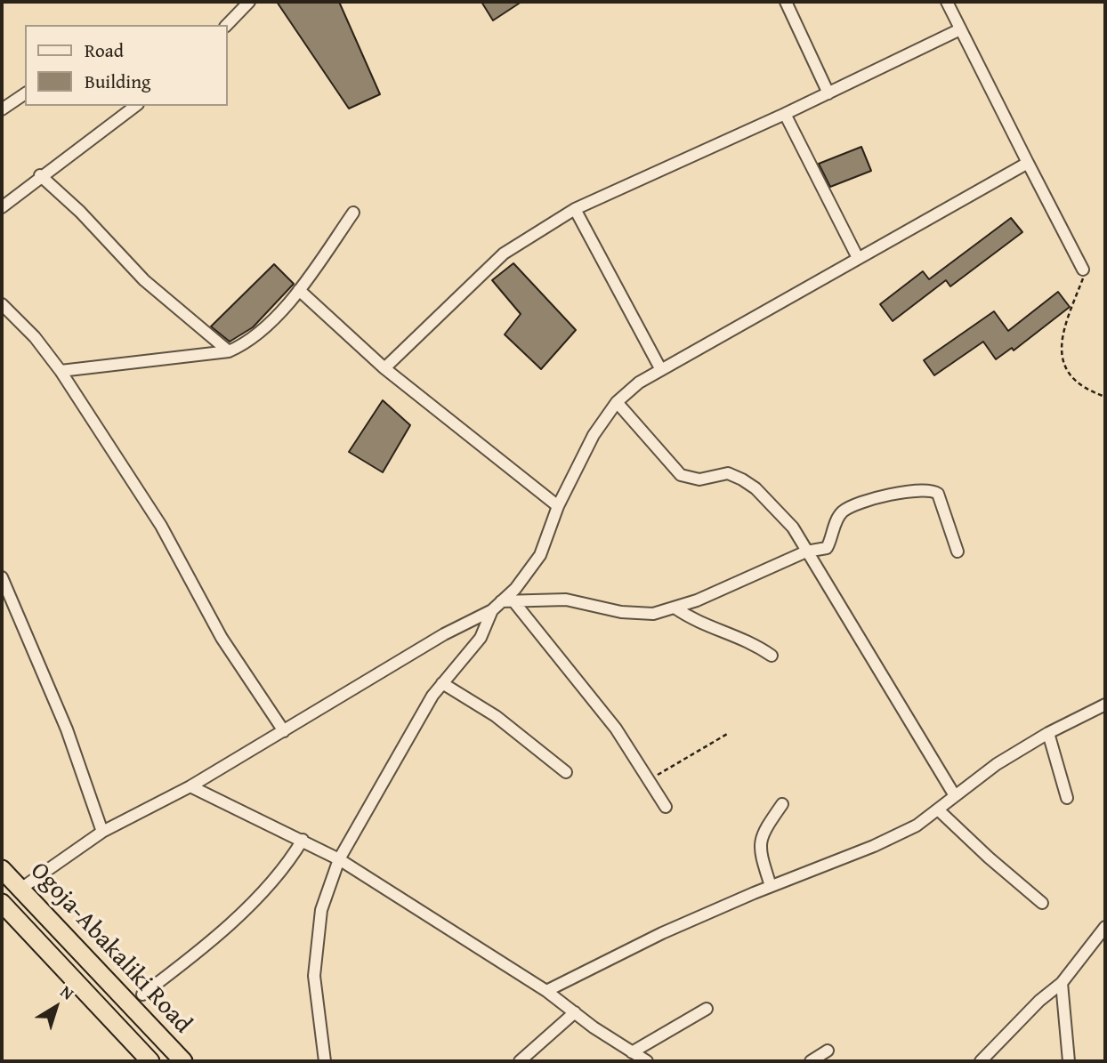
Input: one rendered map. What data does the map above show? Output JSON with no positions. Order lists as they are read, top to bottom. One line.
{"streets":{"highway":["Ogoja-Abakaliki Road"]},"legend":["Road","Building"],"north":"top right"}
